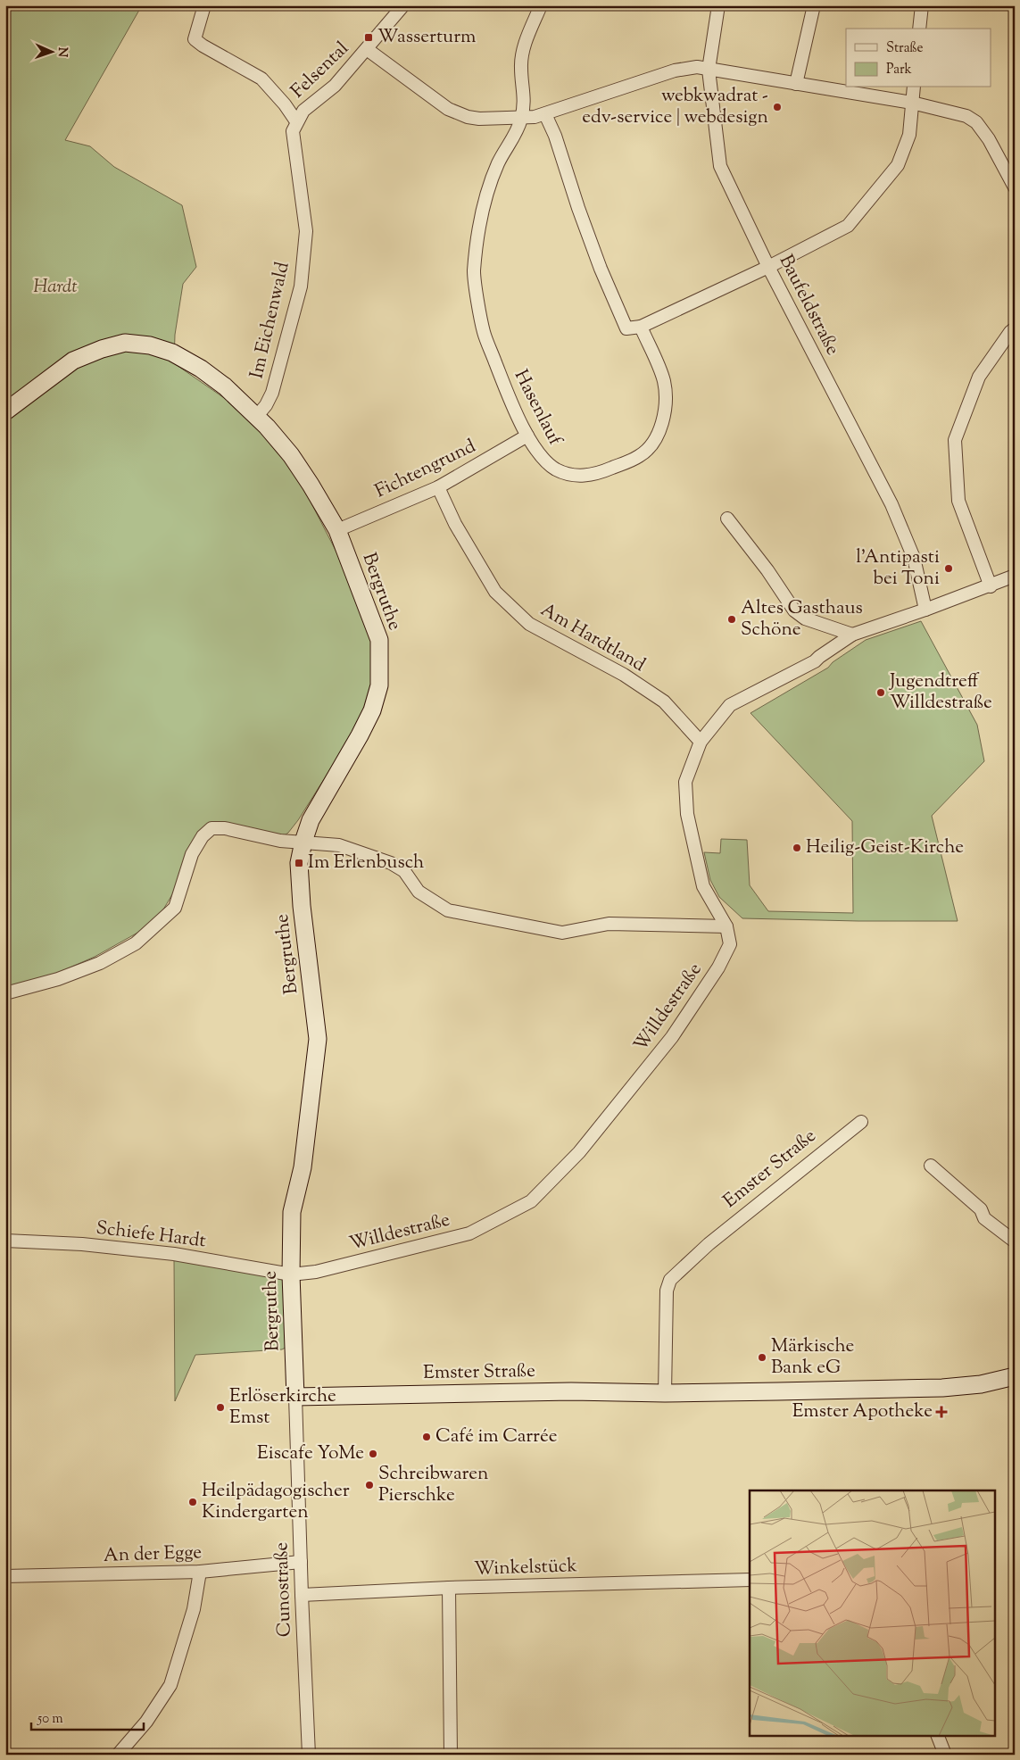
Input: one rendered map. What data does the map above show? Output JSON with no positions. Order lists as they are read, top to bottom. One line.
{"streets":{"street":["Felsental","Baufeldstraße","Im Eichenwald","Hasenlauf","Fichtengrund","Bergruthe","Am Hardtland","Willdestraße","Emster Straße","Schiefe Hardt","An der Egge","Winkelstück","Cunostraße"]},"crossings":[["Felsental","Im Eichenwald"],["Baufeldstraße","Willdestraße"],["Im Eichenwald","Bergruthe"],["Hasenlauf","Fichtengrund"],["Fichtengrund","Bergruthe"],["Fichtengrund","Am Hardtland"],["Bergruthe","Willdestraße"],["Bergruthe","Emster Straße"],["Bergruthe","Schiefe Hardt"],["Bergruthe","Cunostraße"],["Am Hardtland","Willdestraße"],["Willdestraße","Schiefe Hardt"],["Emster Straße","Cunostraße"],["An der Egge","Cunostraße"],["Winkelstück","Cunostraße"]],"parks":["Hardt"],"places":{"transit":["Wasserturm","Im Erlenbusch"],"other":["webkwadrat - edv-service | webdesign","l'Antipasti bei Toni","Altes Gasthaus Schöne","Jugendtreff Willdestraße","Heilig-Geist-Kirche","Märkische Bank eG","Erlöserkirche Emst","Café im Carrée","Eiscafe YoMe","Schreibwaren Pierschke","Heilpädagogischer Kindergarten"],"health":["Emster Apotheke"]},"legend":["Straße","Park"],"scale_bar":"50 m","north":"right"}
